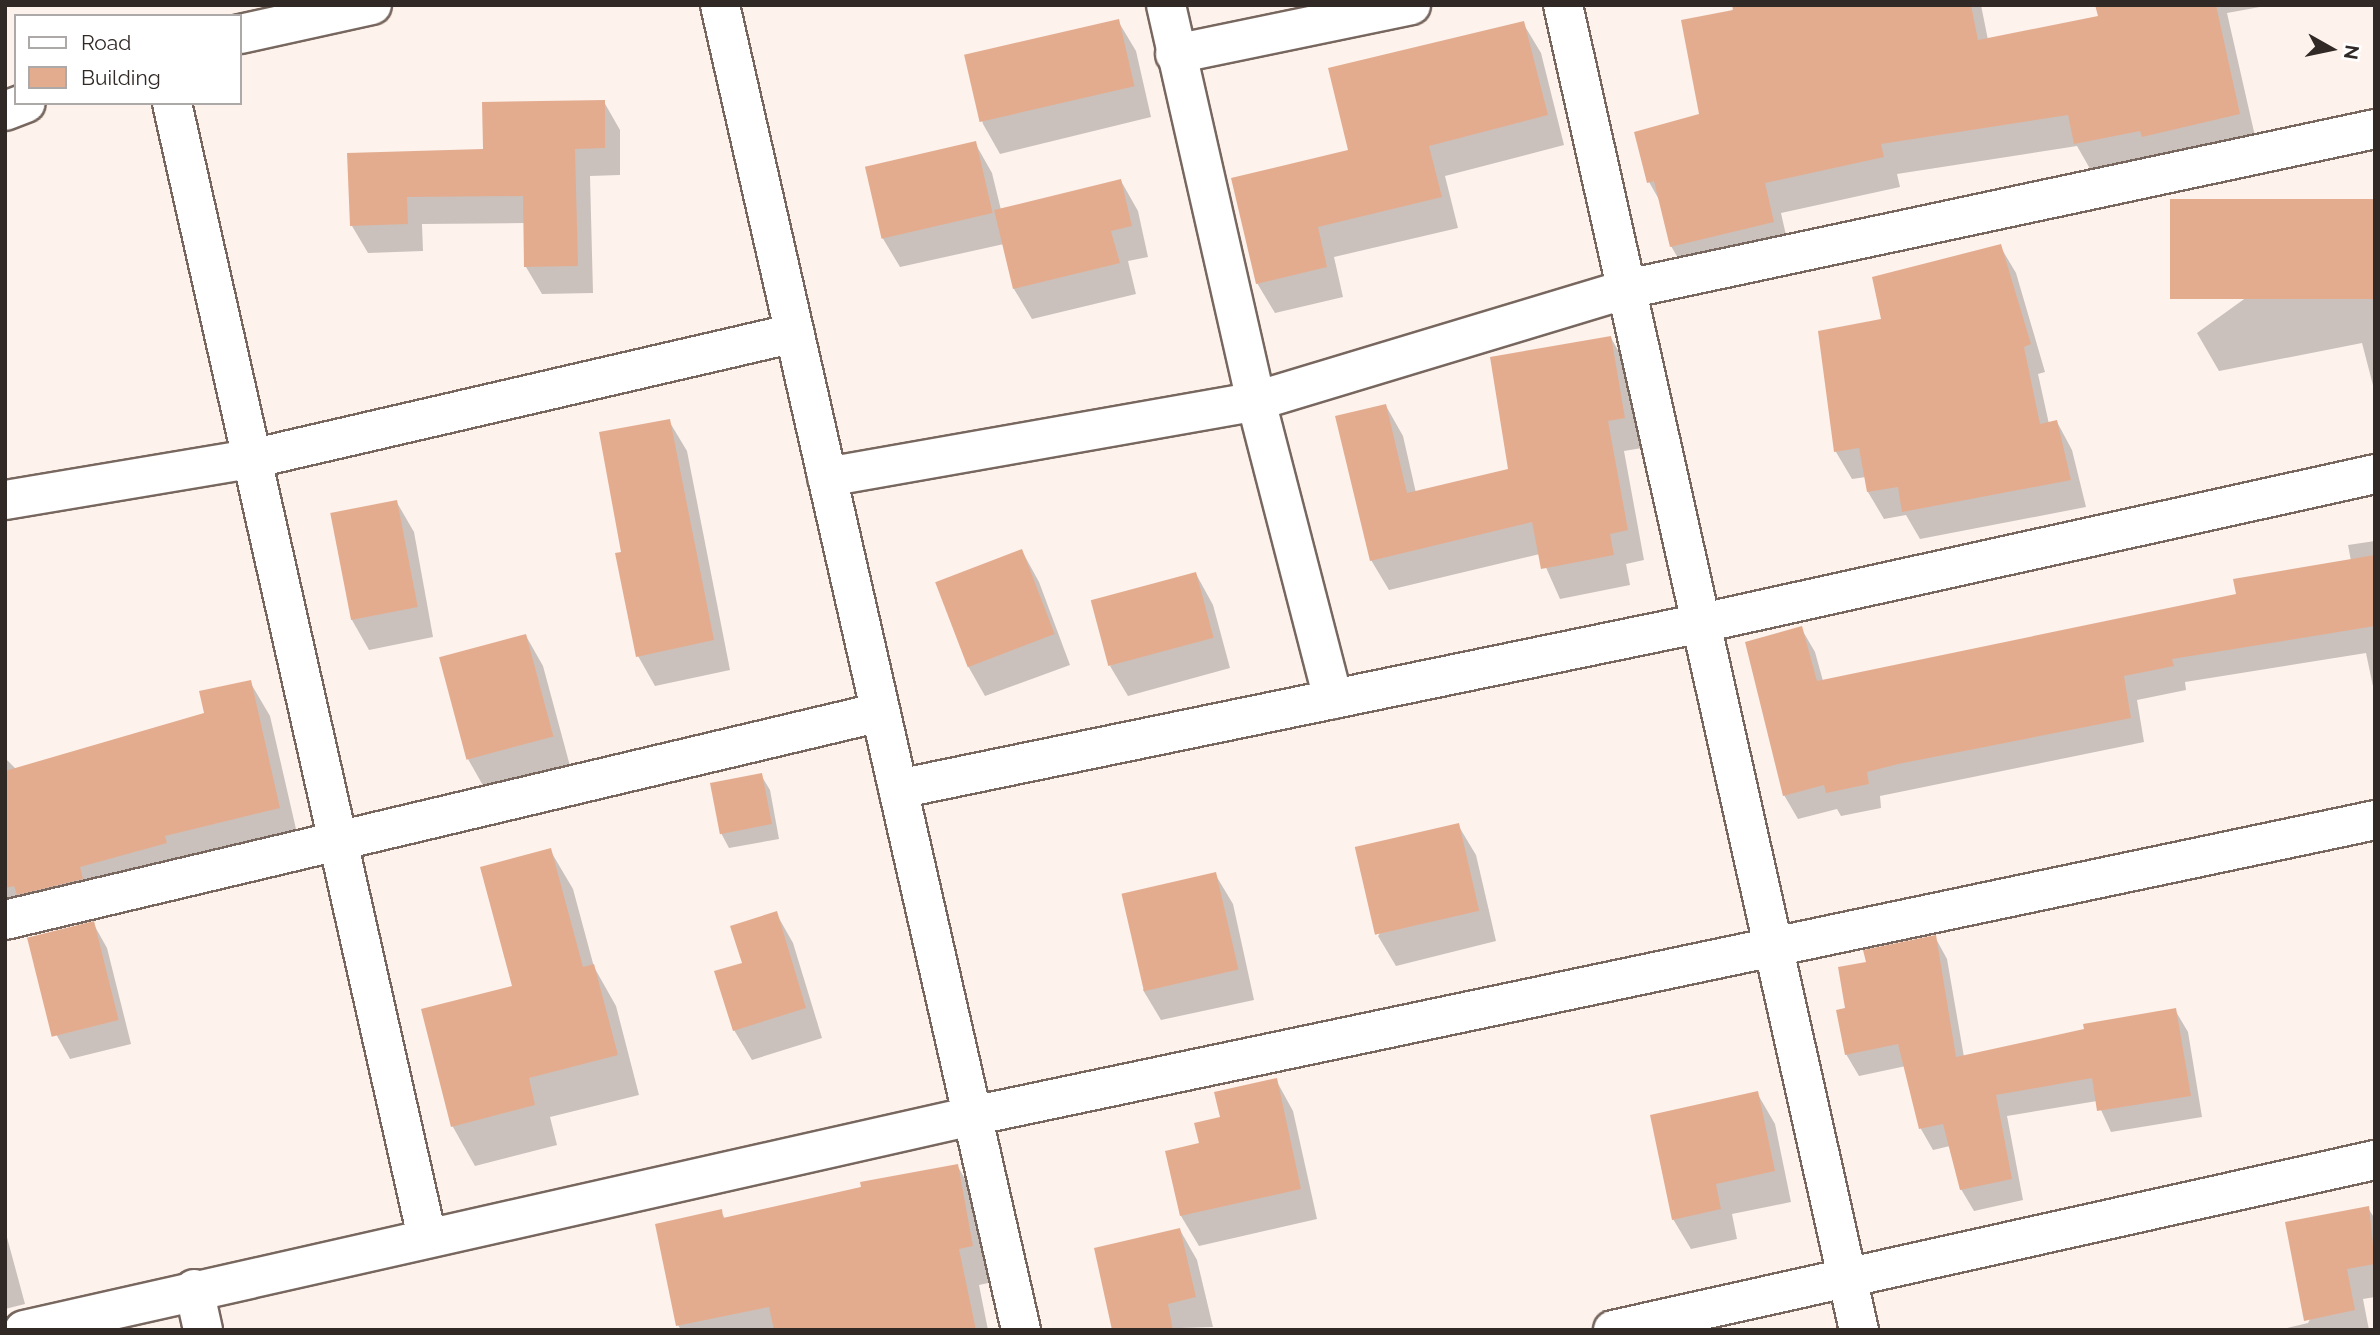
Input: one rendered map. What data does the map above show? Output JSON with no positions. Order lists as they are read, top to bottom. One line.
{"legend":["Road","Building"],"north":"right"}
